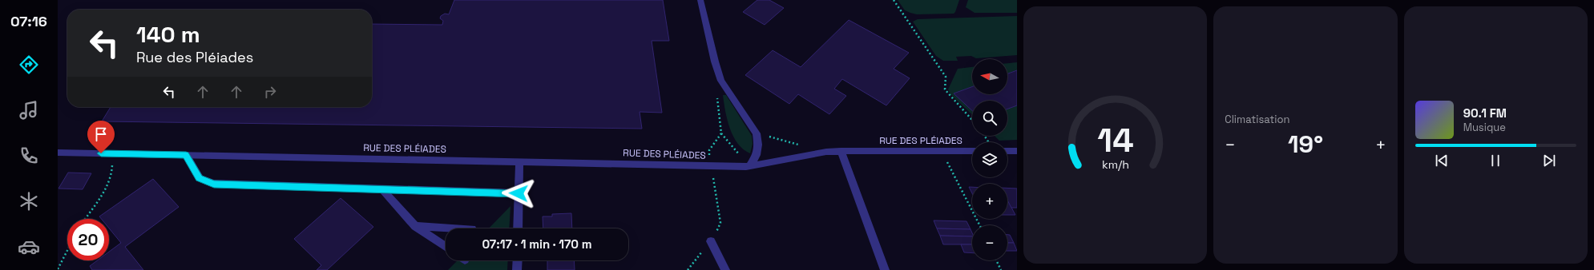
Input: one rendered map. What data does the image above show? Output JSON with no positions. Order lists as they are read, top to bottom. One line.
{"streets":{"street":["RUE DES PLÉIADES"]},"north":"left","page":{"tabs":"07:16","tile":"Climatisation","turn":["140 m","Rue des Pléiades"],"map_buttons":["+","−"],"song":["90.1 FM","Musique"],"heat":["−","19°","+"],"limit":"20","trip":"07:17 · 1 min · 170 m","gauge":["14","km/h"]}}
